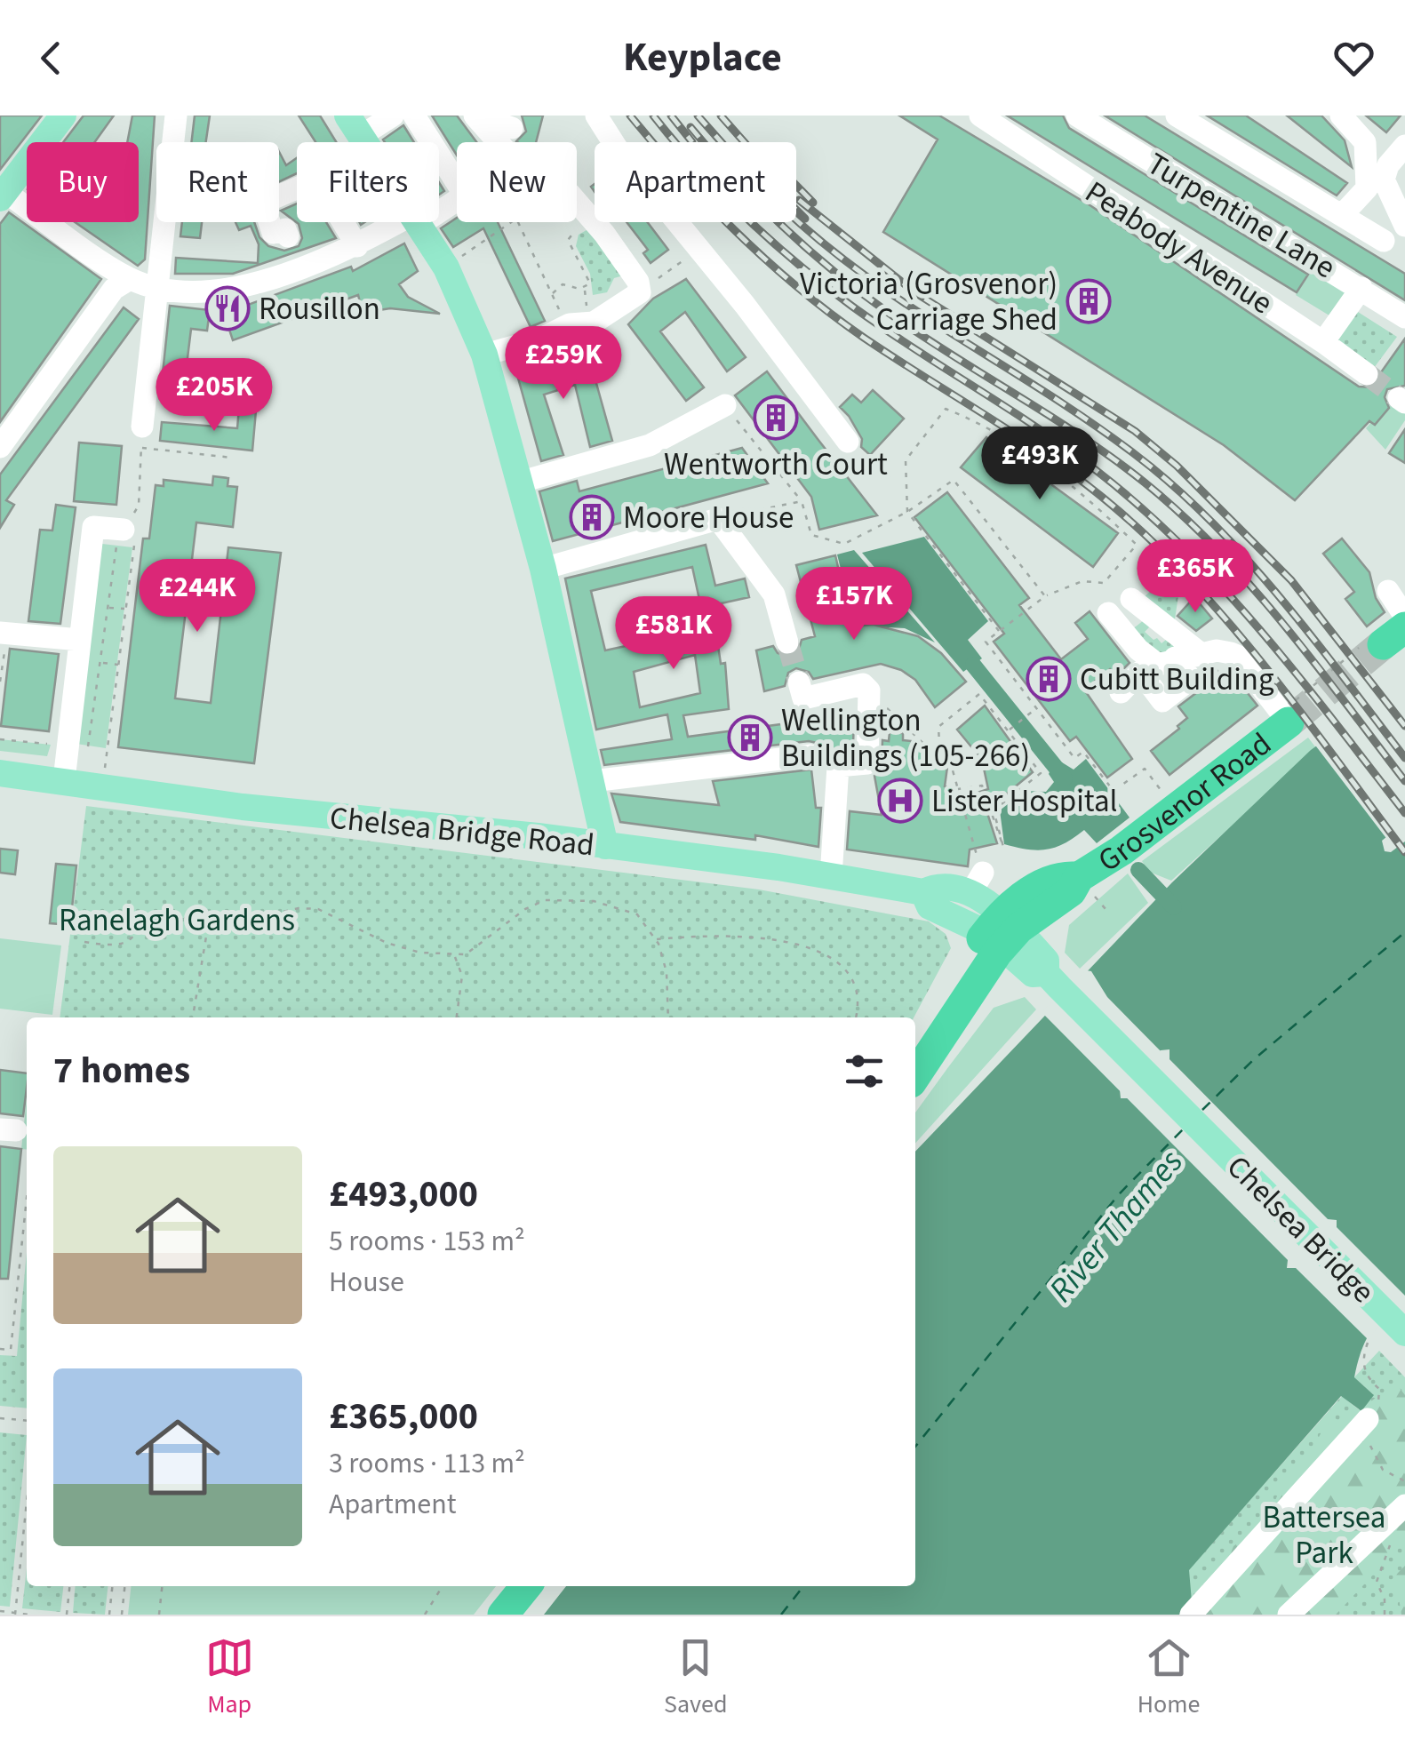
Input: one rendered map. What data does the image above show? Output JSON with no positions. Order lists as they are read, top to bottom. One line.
{"streets":{"highway":["Grosvenor Road"],"main road":["Chelsea Bridge Road","Chelsea Bridge"],"street":["Turpentine Lane","Peabody Avenue"]},"crossings":[["Grosvenor Road","Chelsea Bridge Road"],["Grosvenor Road","Chelsea Bridge"],["Chelsea Bridge Road","Chelsea Bridge"]],"water":["River Thames"],"parks":["Ranelagh Gardens","Battersea Park"],"places":{"building":["Victoria (Grosvenor) Carriage Shed","Wentworth Court","Moore House","Cubitt Building","Wellington Buildings (105-266)"],"restaurant":["Rousillon"],"hospital":["Lister Hospital"]},"page":{"header":"Keyplace","chip":["Buy","Rent","Filters","New","Apartment"],"price":["£259K","£205K","£493K","£365K","£244K","£157K","£581K"],"heading":"7 homes","list":[{"name":"£493,000","note":"5 rooms · 153 m² · House"},{"name":"£365,000","note":"3 rooms · 113 m² · Apartment"}],"tabs":["Map","Saved","Home"]}}
